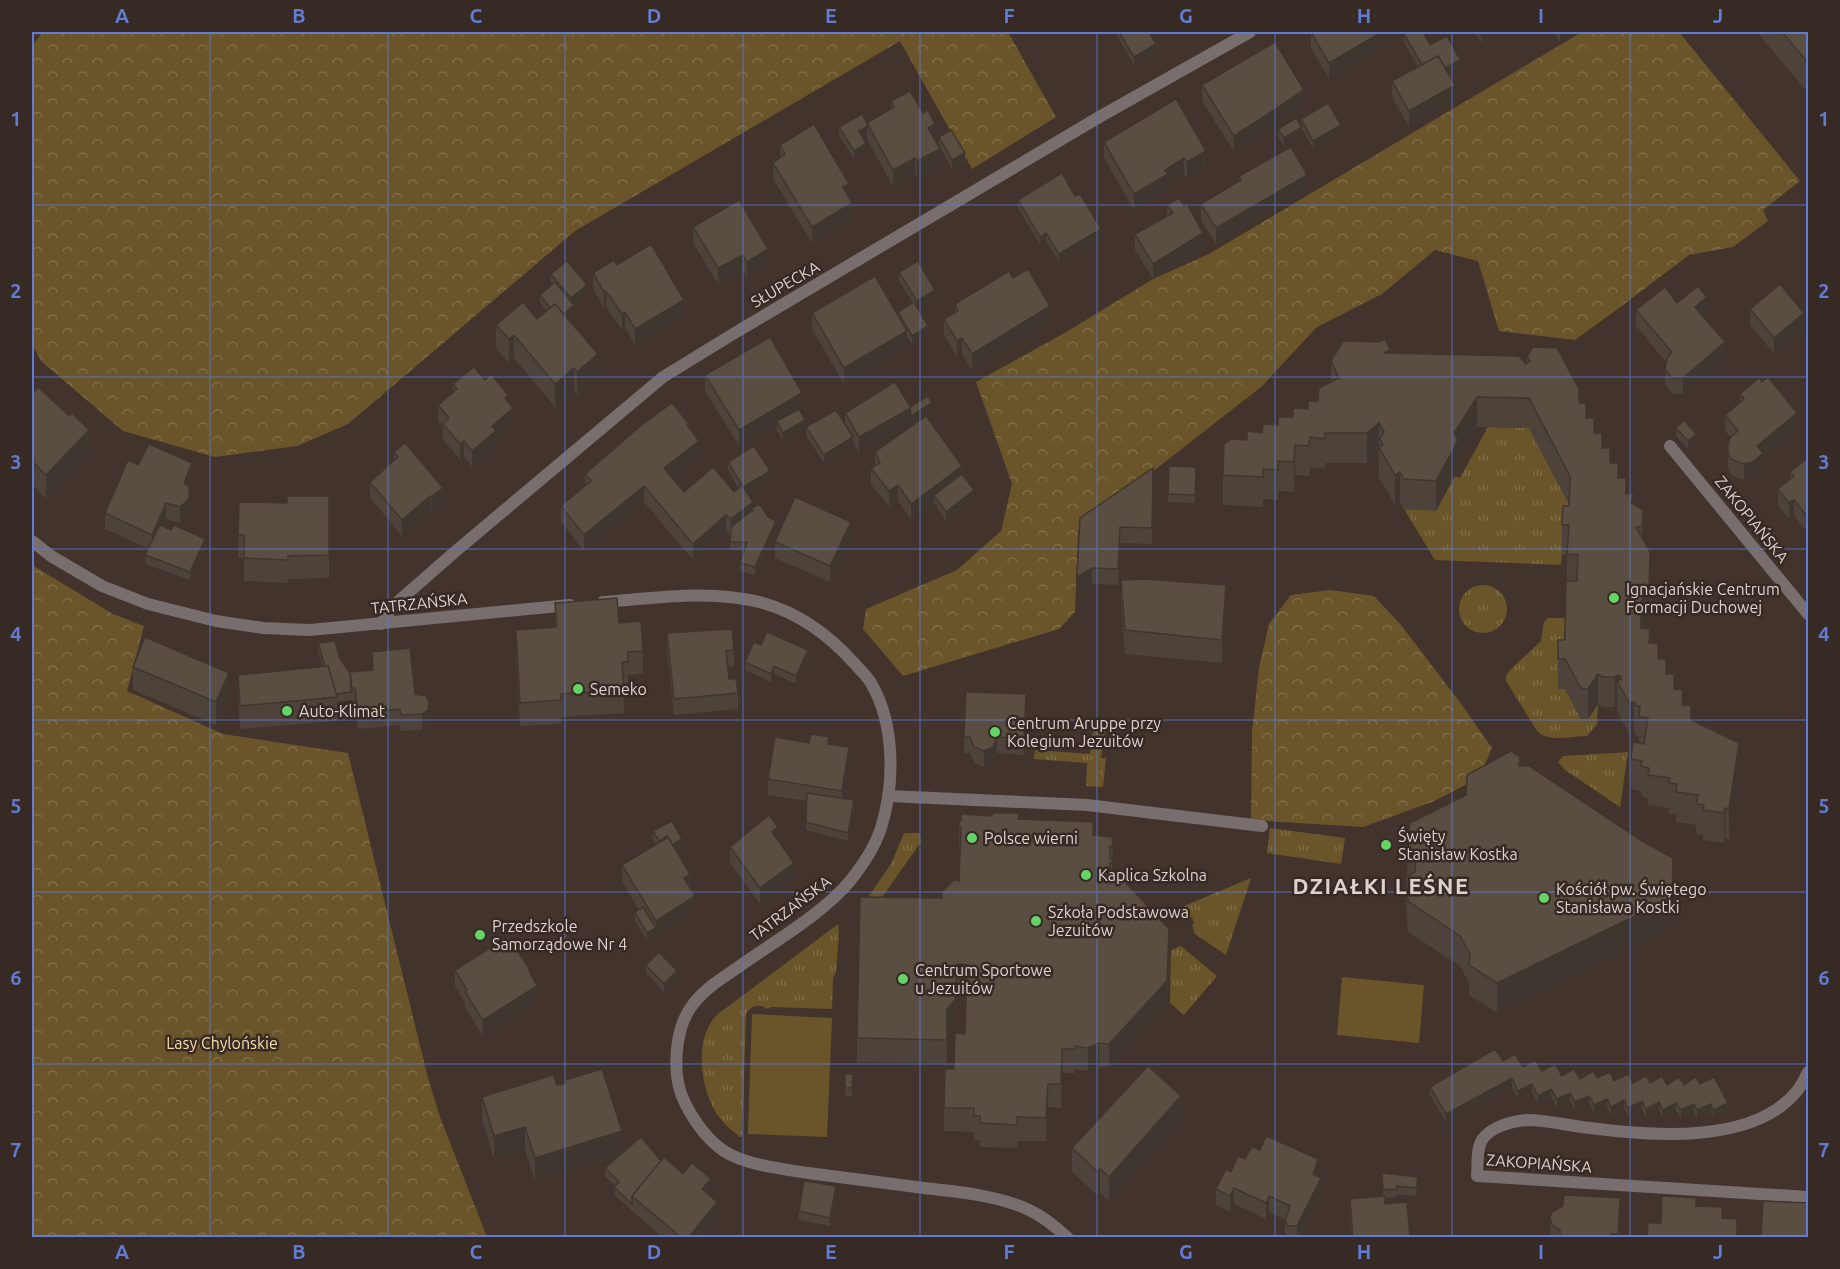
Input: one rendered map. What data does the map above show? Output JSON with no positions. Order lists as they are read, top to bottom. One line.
{"streets":{"street":["SŁUPECKA","ZAKOPIAŃSKA","TATRZAŃSKA"]},"crossings":[["SŁUPECKA","TATRZAŃSKA"]],"districts":["DZIAŁKI LEŚNE"],"parks":["Lasy Chylońskie"],"places":["Ignacjańskie Centrum Formacji Duchowej","Semeko","Auto-Klimat","Centrum Aruppe przy Kolegium Jezuitów","Polsce wierni","Święty Stanisław Kostka","Kaplica Szkolna","Kościół pw. Świętego Stanisława Kostki","Szkoła Podstawowa Jezuitów","Przedszkole Samorządowe Nr 4","Centrum Sportowe u Jezuitów"],"grid":{"columns":["A","B","C","D","E","F","G","H","I","J"],"rows":["1","2","3","4","5","6","7"]}}
